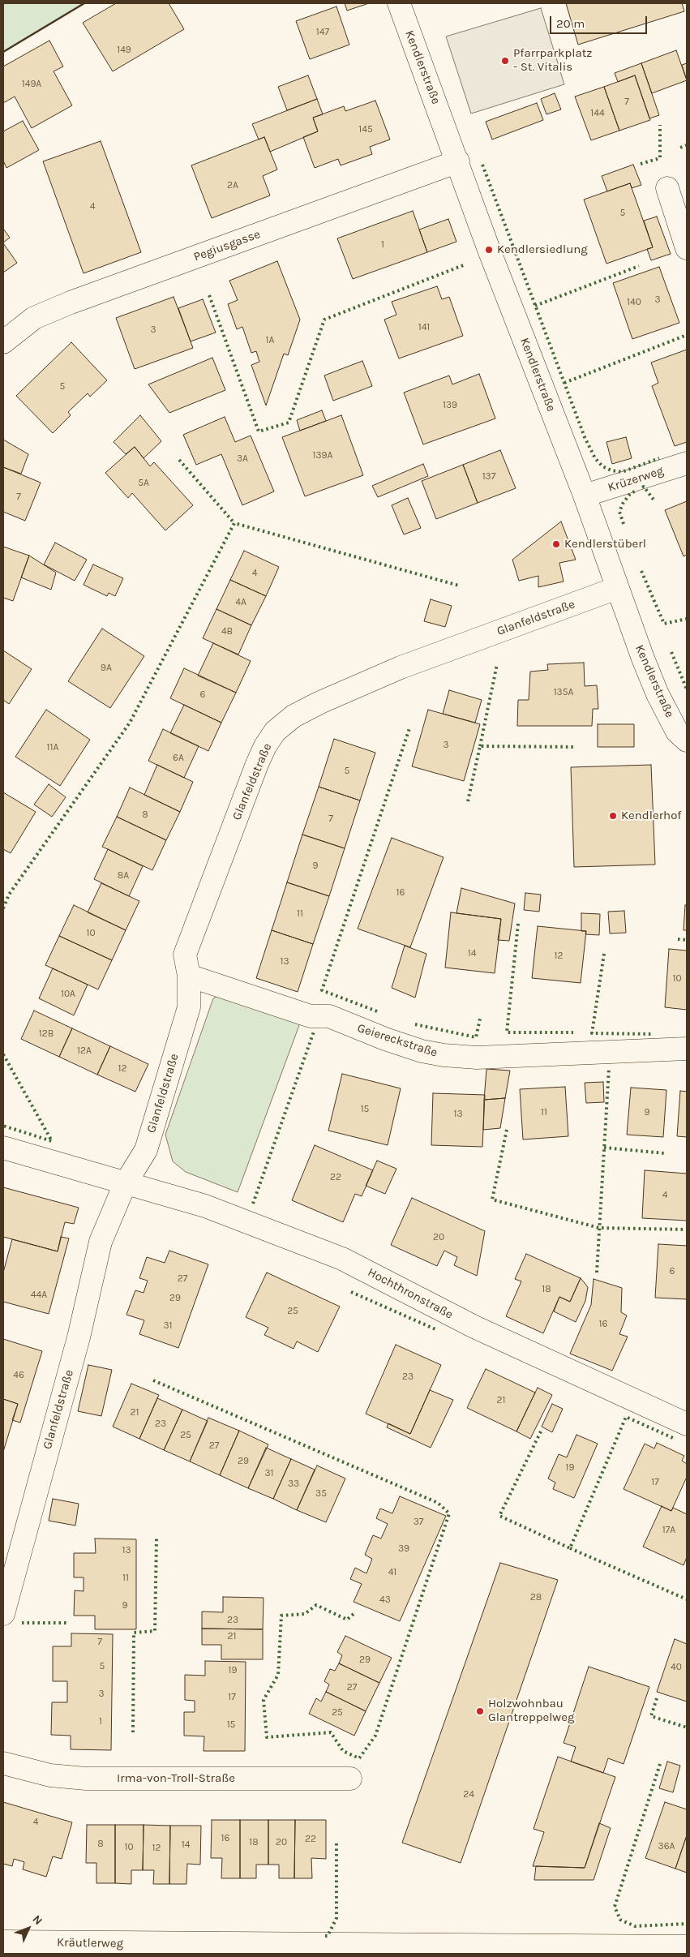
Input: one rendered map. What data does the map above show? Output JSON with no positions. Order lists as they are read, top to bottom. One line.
{"streets":{"street":["Kendlerstraße","Pegiusgasse","Krüzerweg","Glanfeldstraße","Geiereckstraße","Hochthronstraße","Irma-von-Troll-Straße","Kräutlerweg"]},"crossings":[["Kendlerstraße","Pegiusgasse"],["Kendlerstraße","Krüzerweg"],["Kendlerstraße","Glanfeldstraße"],["Glanfeldstraße","Geiereckstraße"],["Glanfeldstraße","Hochthronstraße"]],"places":["Pfarrparkplatz - St. Vitalis","Kendlersiedlung","Kendlerstüberl","Kendlerhof","Holzwohnbau Glantreppelweg"],"house_numbers":["147","149","149A","7","144","145","2A","4","5","1","3","140","141","3","1A","5","139","139A","3A","137","5A","7","4","4A","4B","9A","135A","6","3","11A","6A","5","8","7","9","8A","16","11","10","14","12","13","10","10A","12B","12A","12","15","11","9","13","22","4","20","6","27","18","44A","29","25","16","31","46","23","21","21","23","25","27","29","19","31","17","33","35","37","17A","39","13","41","11","28","43","9","23","21","7","29","5","40","19","27","3","17","25","1","15","24","4","16","22","18","20","8","14","36A","10","12"],"scale_bar":"20 m","north":"top right"}
